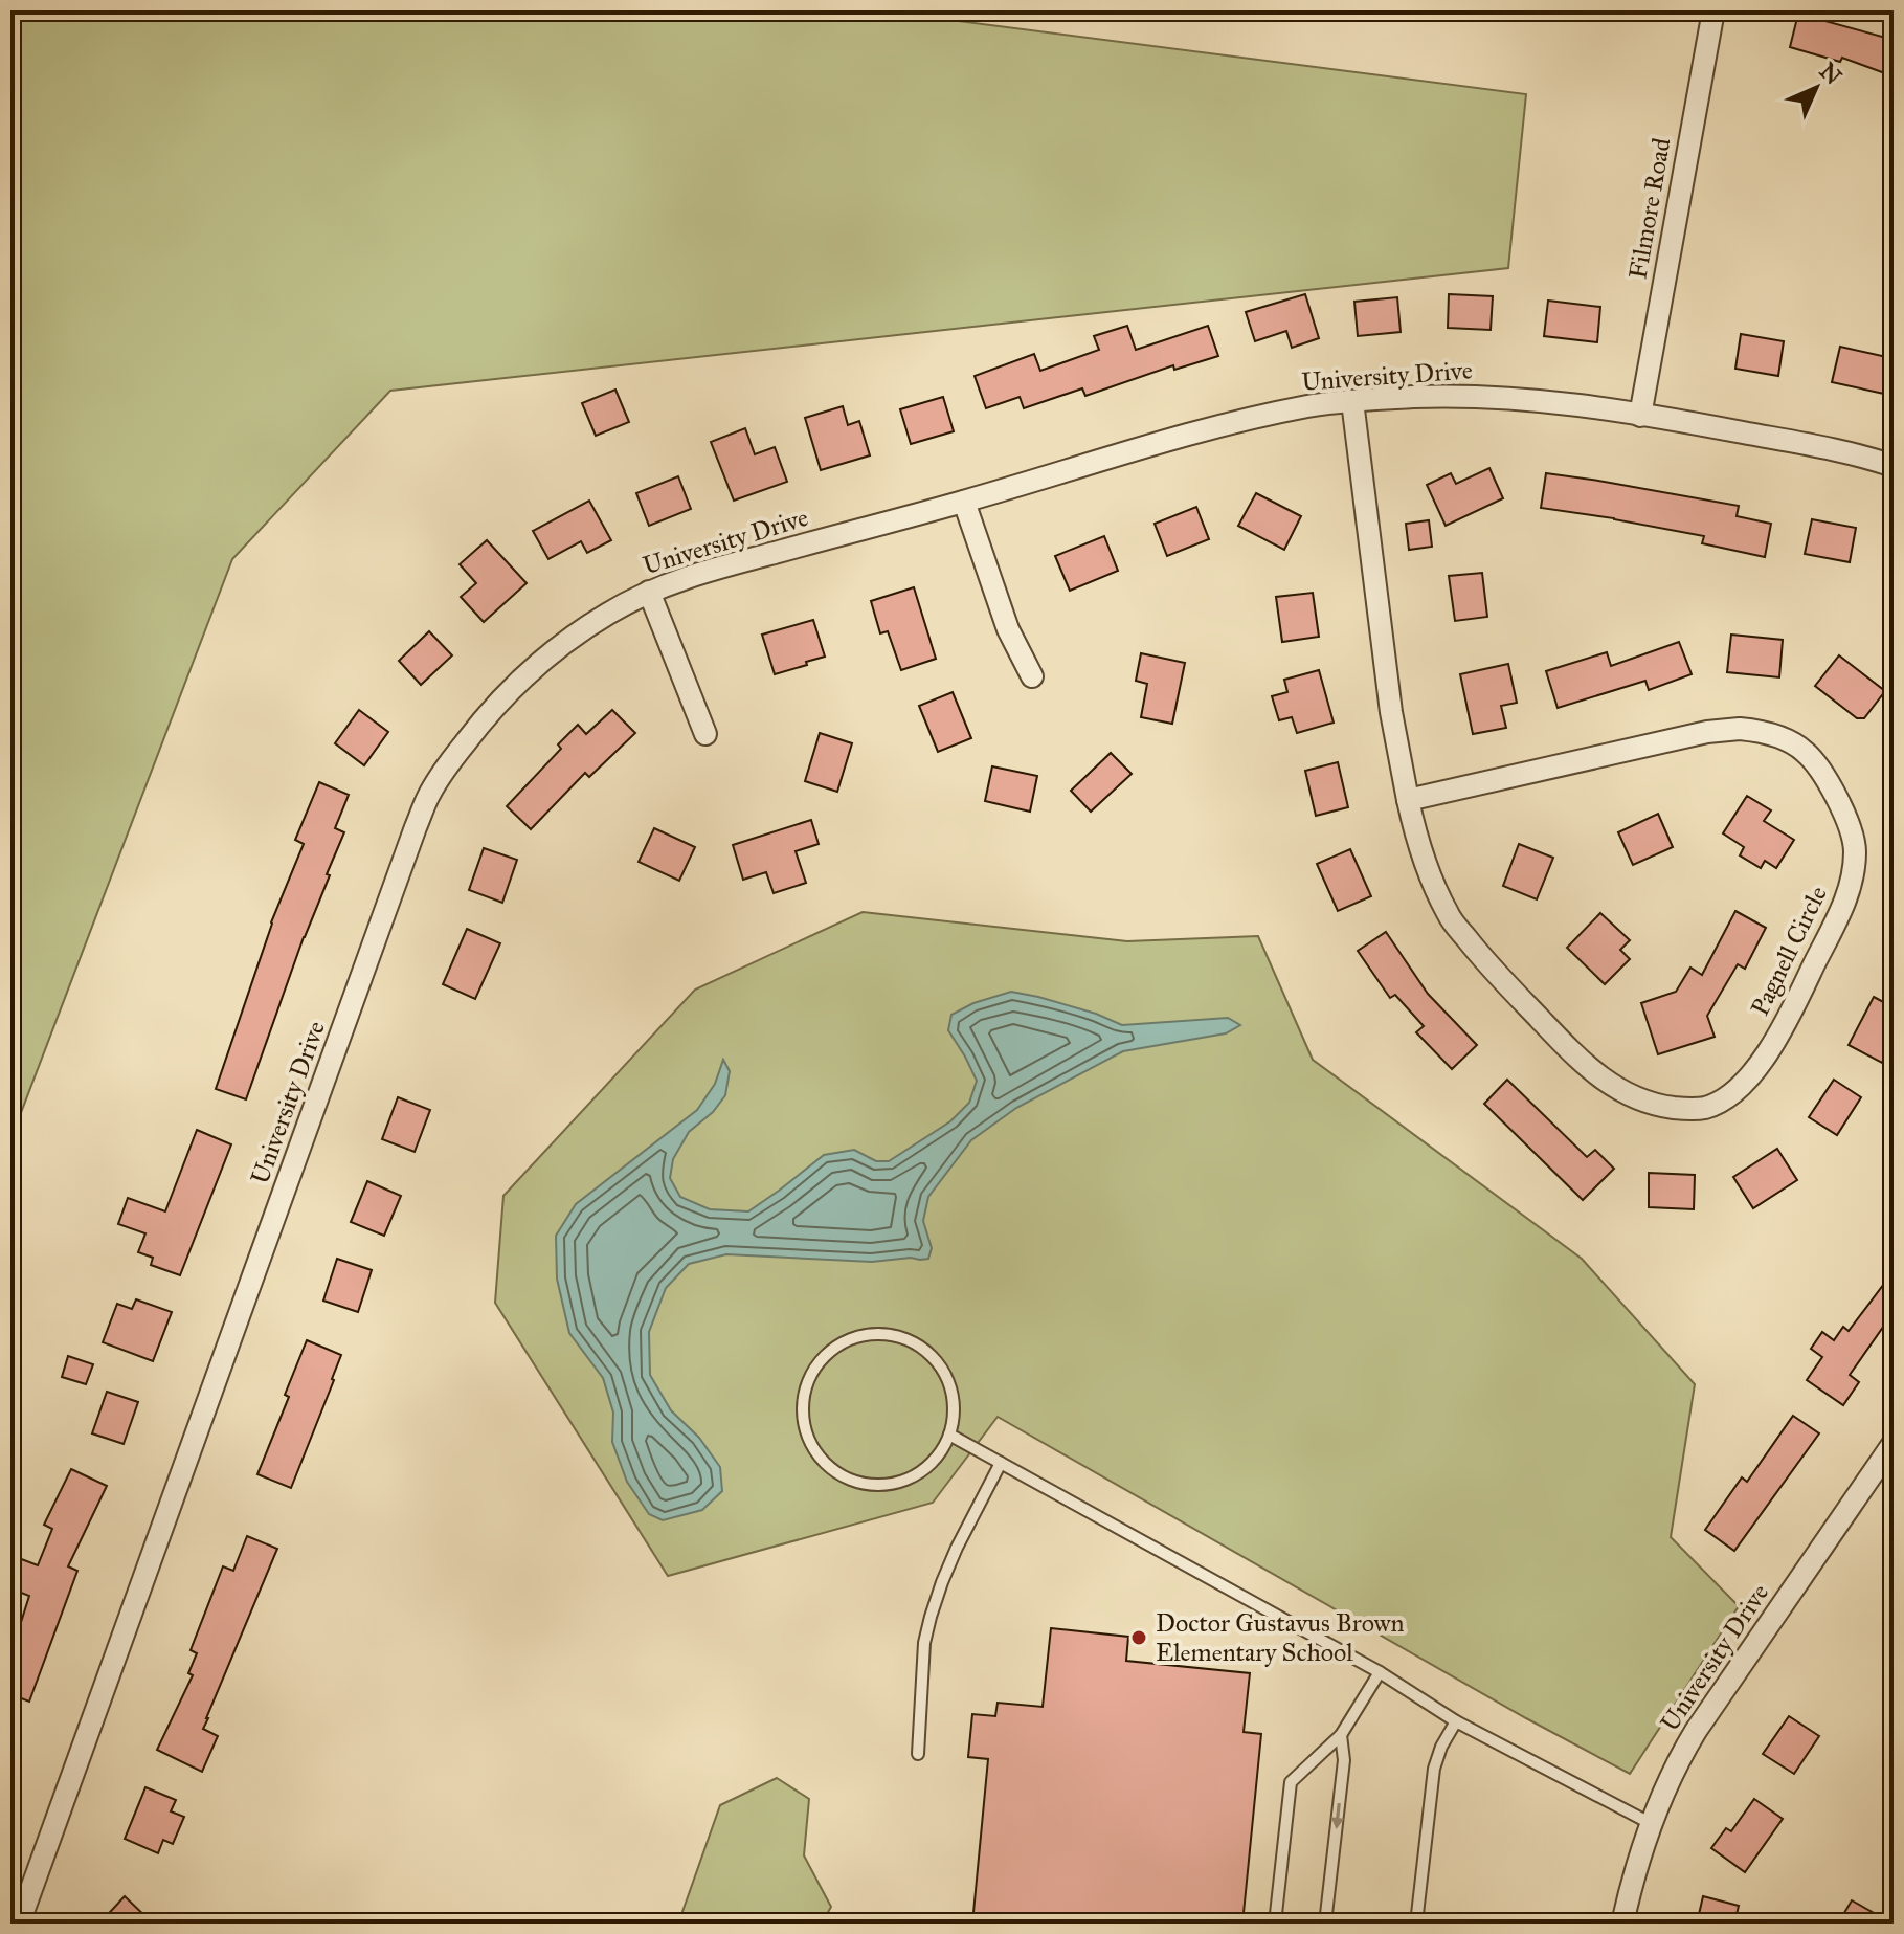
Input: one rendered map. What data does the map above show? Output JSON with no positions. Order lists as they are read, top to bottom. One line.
{"streets":{"street":["Filmore Road","University Drive","Pagnell Circle"]},"crossings":[["Filmore Road","University Drive"],["University Drive","Pagnell Circle"]],"places":["Doctor Gustavus Brown Elementary School"],"north":"top right"}
